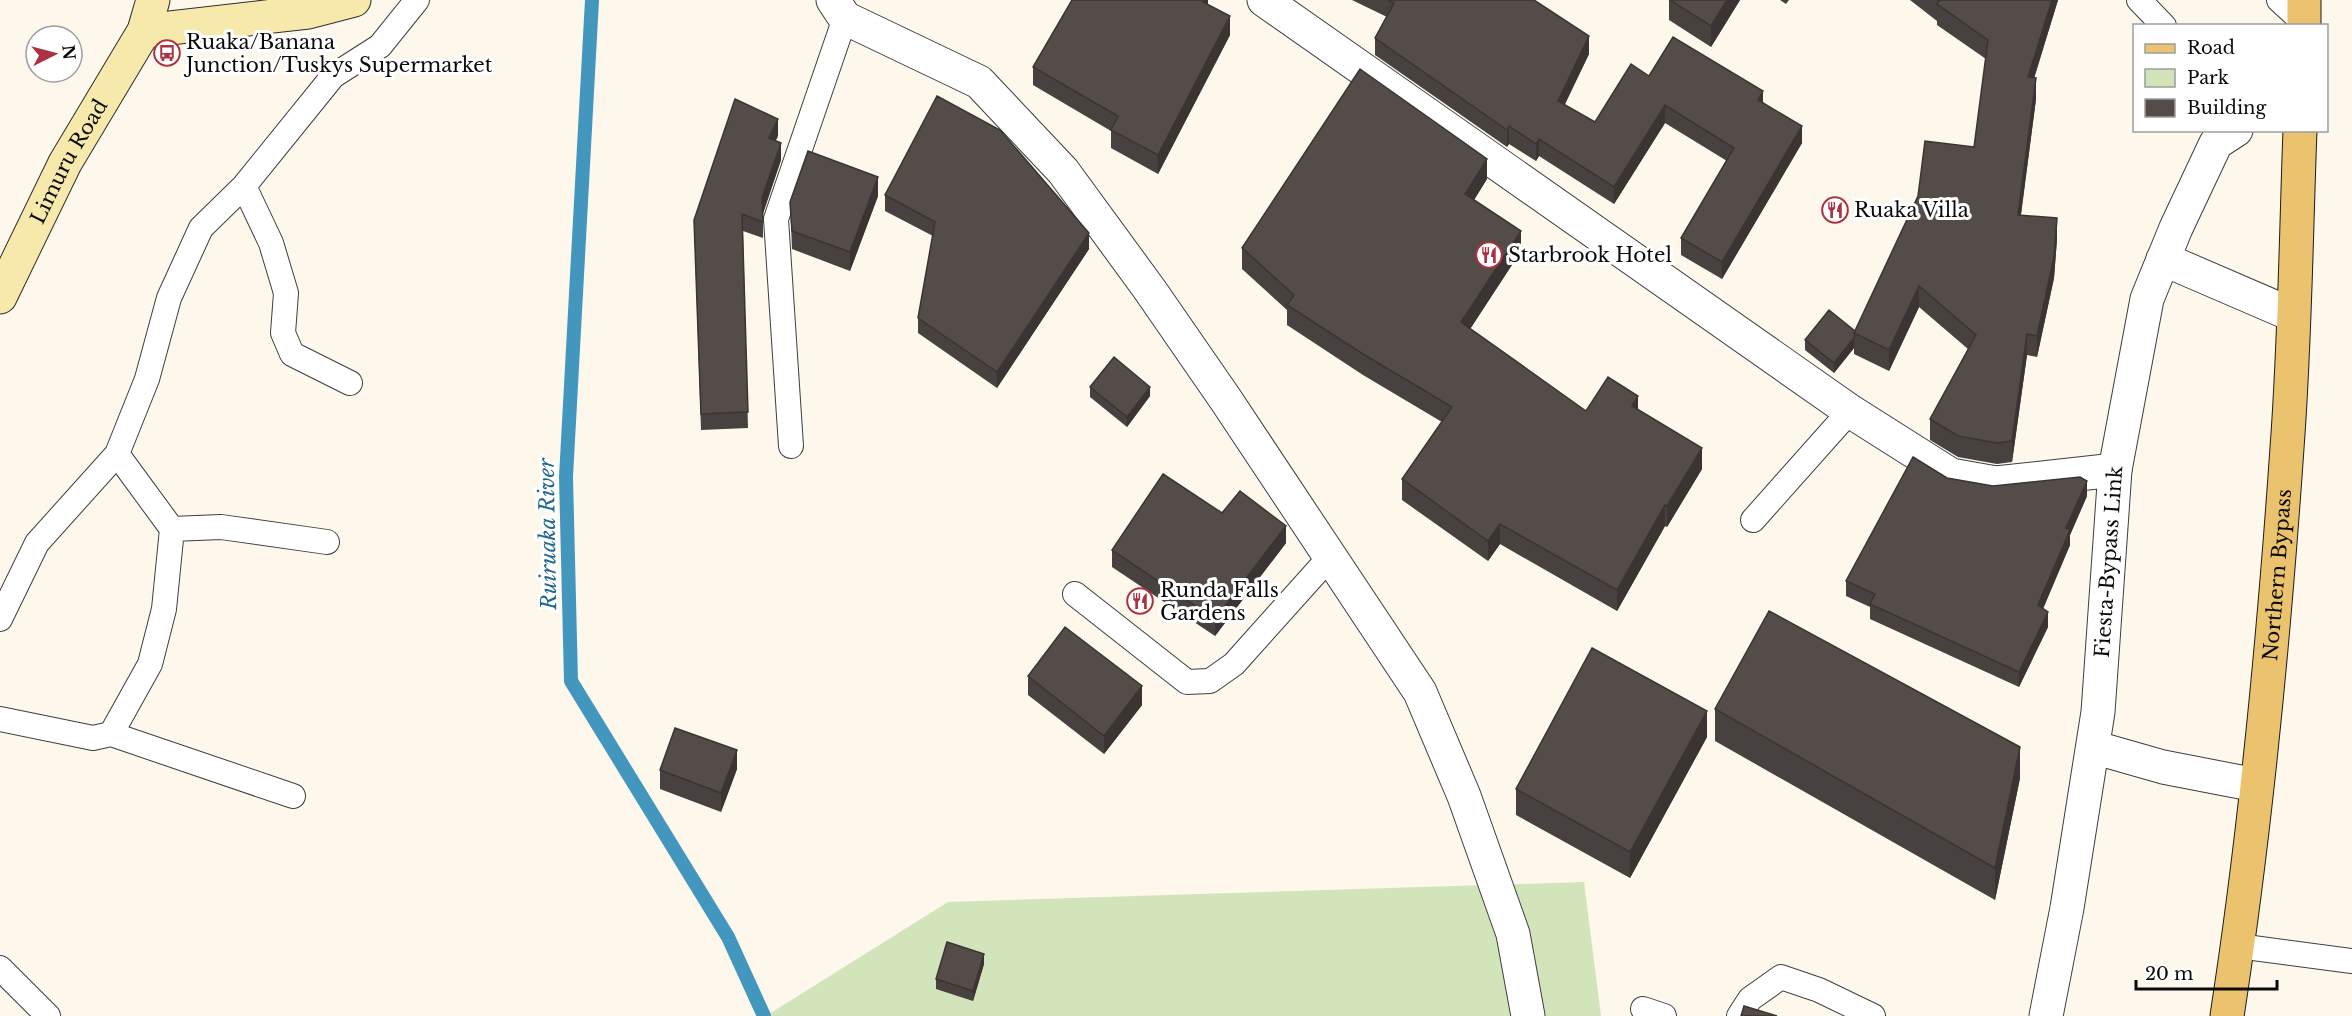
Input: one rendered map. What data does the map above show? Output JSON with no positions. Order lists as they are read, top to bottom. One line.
{"streets":{"main road":["Limuru Road","Northern Bypass"],"street":["Fiesta-Bypass Link"]},"water":["Ruiruaka River"],"places":{"bus stop":["Ruaka/Banana Junction/Tuskys Supermarket"],"restaurant":["Ruaka Villa","Starbrook Hotel","Runda Falls Gardens"]},"legend":["Road","Park","Building"],"scale_bar":"20 m","north":"right"}
